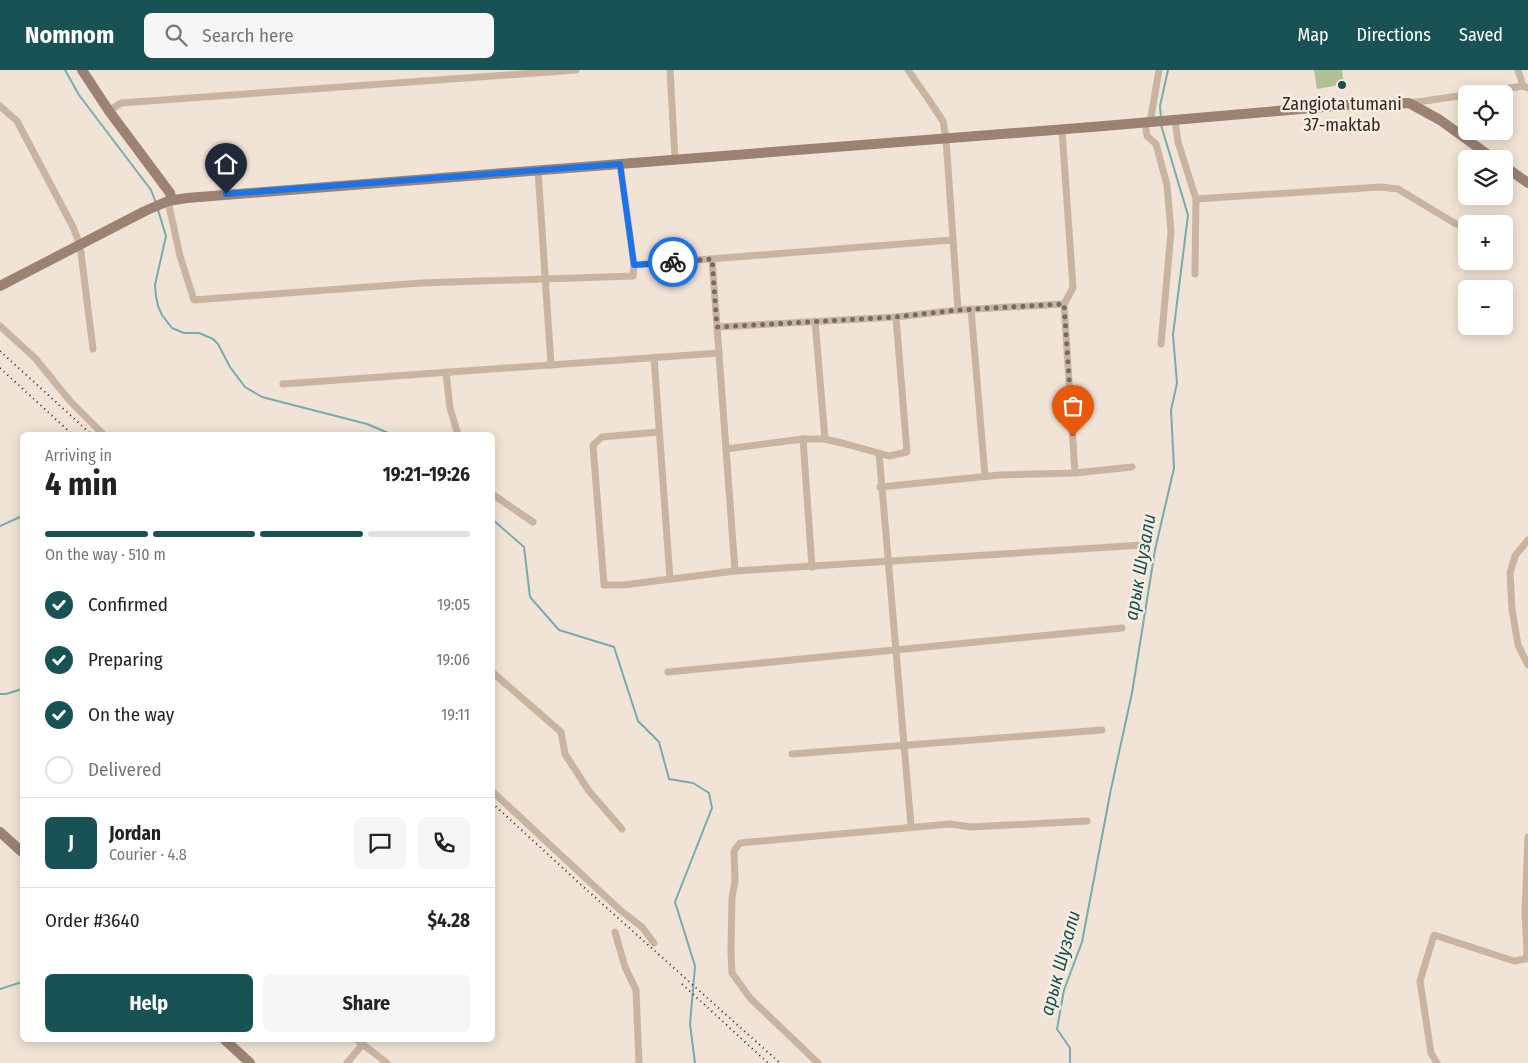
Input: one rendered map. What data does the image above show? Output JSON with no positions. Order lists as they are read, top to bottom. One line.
{"water":["арык Шузали"],"places":["Zangiota tumani 37-maktab"],"page":{"header":"Nomnom","search":"Search here","nav":["Map","Directions","Saved"],"map_buttons":["+","−"],"heading":["4 min","Arriving in","19:21–19:26"],"panel":["Jordan","Courier · 4.8","Order #3640","$4.28"],"bar":"On the way · 510 m","list":[["Confirmed","19:05"],["Preparing","19:06"],["On the way","19:11"],"Delivered"],"round":"J","buttons":["Help","Share"]}}
